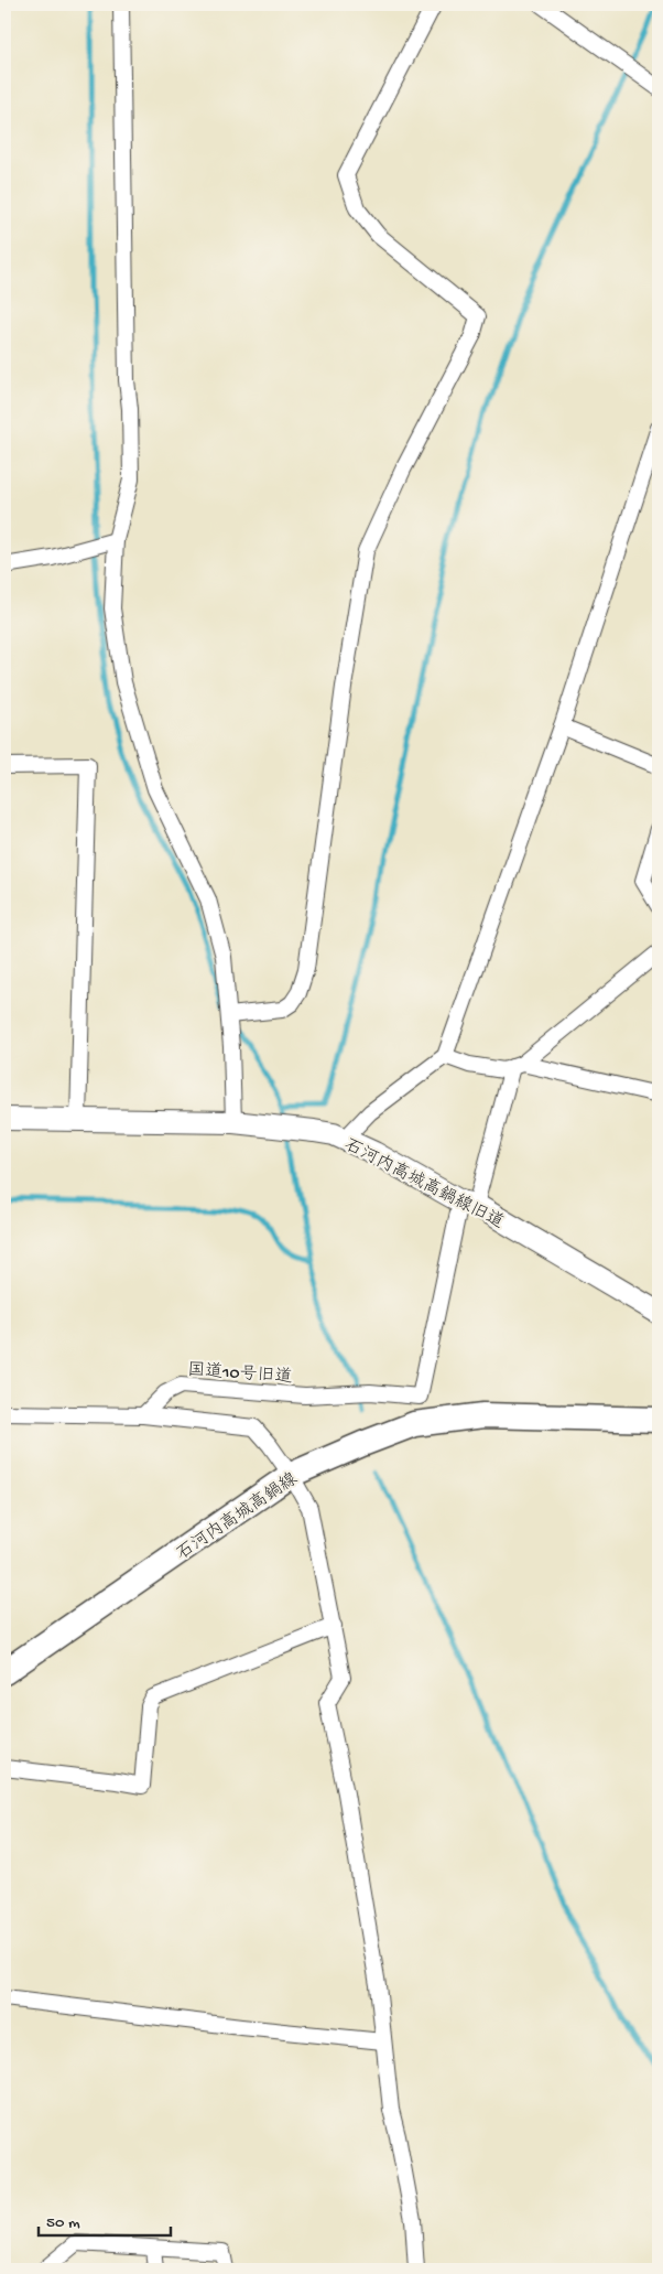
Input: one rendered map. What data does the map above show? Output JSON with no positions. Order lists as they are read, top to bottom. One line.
{"streets":{"main road":["石河内高城高鍋線"],"street":["石河内高城高鍋線旧道","国道10号旧道"]},"crossings":[["石河内高城高鍋線旧道","国道10号旧道"]],"scale_bar":"50 m"}
